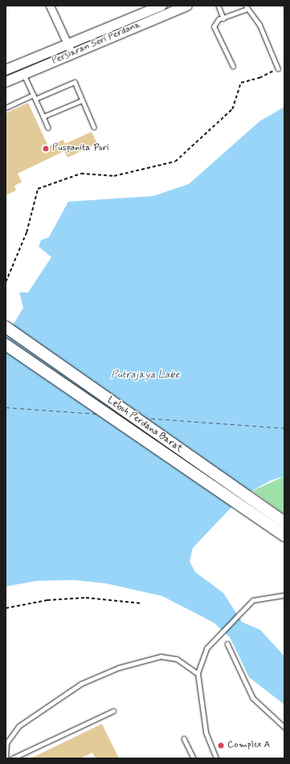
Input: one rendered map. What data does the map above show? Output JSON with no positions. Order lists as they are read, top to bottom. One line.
{"streets":{"main road":["Lebuh Perdana Barat"],"street":["Persiaran Seri Perdana"]},"water":["Putrajaya Lake"],"places":["Puspanita Puri","Complex A"]}
